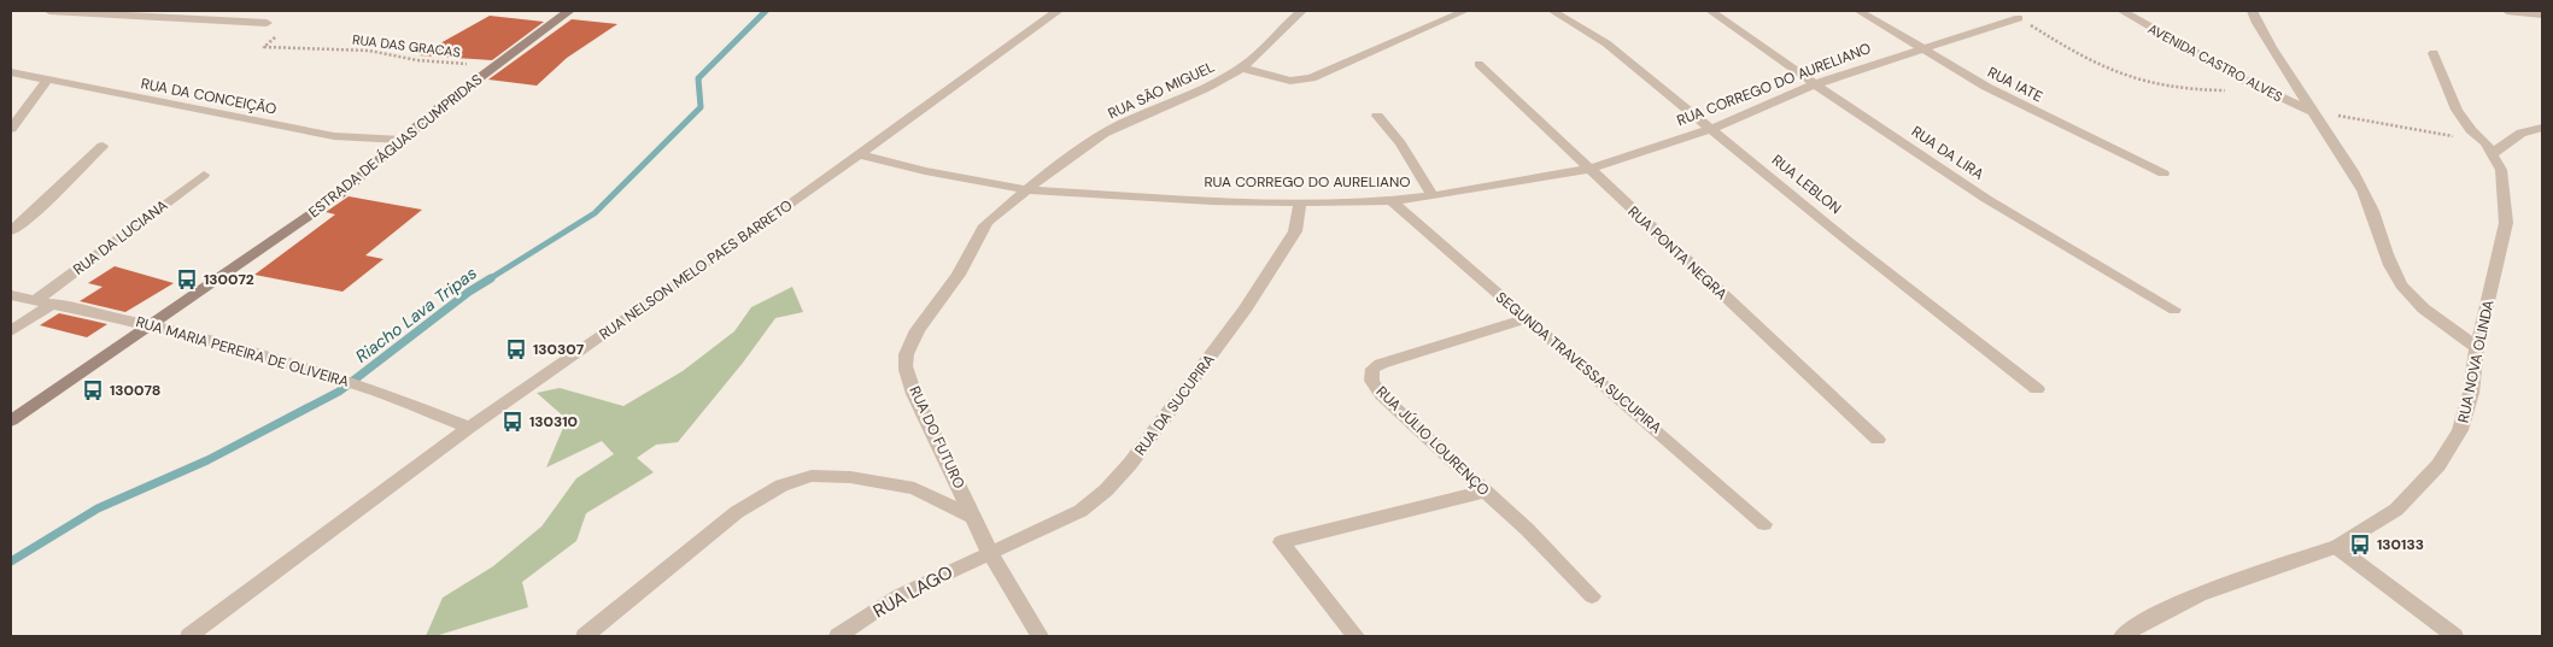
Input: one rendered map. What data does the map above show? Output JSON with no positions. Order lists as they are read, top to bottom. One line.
{"streets":{"main road":["ESTRADA DE ÁGUAS CUMPRIDAS"],"street":["AVENIDA CASTRO ALVES","RUA CORREGO DO AURELIANO","RUA IATE","RUA SÃO MIGUEL","RUA DA CONCEIÇÃO","RUA DA LIRA","RUA LEBLON","RUA DA LUCIANA","RUA PONTA NEGRA","RUA NELSON MELO PAES BARRETO","RUA MARIA PEREIRA DE OLIVEIRA","RUA NOVA OLINDA","SEGUNDA TRAVESSA SUCUPIRA","RUA DA SUCUPIRA","RUA DO FUTURO","RUA JÚLIO LOURENÇO","RUA LAGO"],"path":["RUA DAS GRACAS"]},"crossings":[["RUA DAS GRACAS","ESTRADA DE ÁGUAS CUMPRIDAS"],["AVENIDA CASTRO ALVES","RUA NOVA OLINDA"],["RUA CORREGO DO AURELIANO","RUA IATE"],["RUA CORREGO DO AURELIANO","RUA SÃO MIGUEL"],["RUA CORREGO DO AURELIANO","RUA DA LIRA"],["RUA CORREGO DO AURELIANO","RUA LEBLON"],["RUA CORREGO DO AURELIANO","RUA PONTA NEGRA"],["RUA CORREGO DO AURELIANO","RUA NELSON MELO PAES BARRETO"],["RUA CORREGO DO AURELIANO","SEGUNDA TRAVESSA SUCUPIRA"],["RUA CORREGO DO AURELIANO","RUA DA SUCUPIRA"],["RUA CORREGO DO AURELIANO","RUA DO FUTURO"],["RUA SÃO MIGUEL","RUA DO FUTURO"],["RUA DA CONCEIÇÃO","ESTRADA DE ÁGUAS CUMPRIDAS"],["ESTRADA DE ÁGUAS CUMPRIDAS","RUA MARIA PEREIRA DE OLIVEIRA"],["RUA DA LUCIANA","RUA MARIA PEREIRA DE OLIVEIRA"],["RUA NELSON MELO PAES BARRETO","RUA MARIA PEREIRA DE OLIVEIRA"],["SEGUNDA TRAVESSA SUCUPIRA","RUA JÚLIO LOURENÇO"],["RUA DA SUCUPIRA","RUA DO FUTURO"],["RUA DA SUCUPIRA","RUA LAGO"],["RUA DO FUTURO","RUA LAGO"]],"water":["Riacho Lava Tripas"],"places":{"bus stop":["130072","130307","130078","130310","130133"]}}
